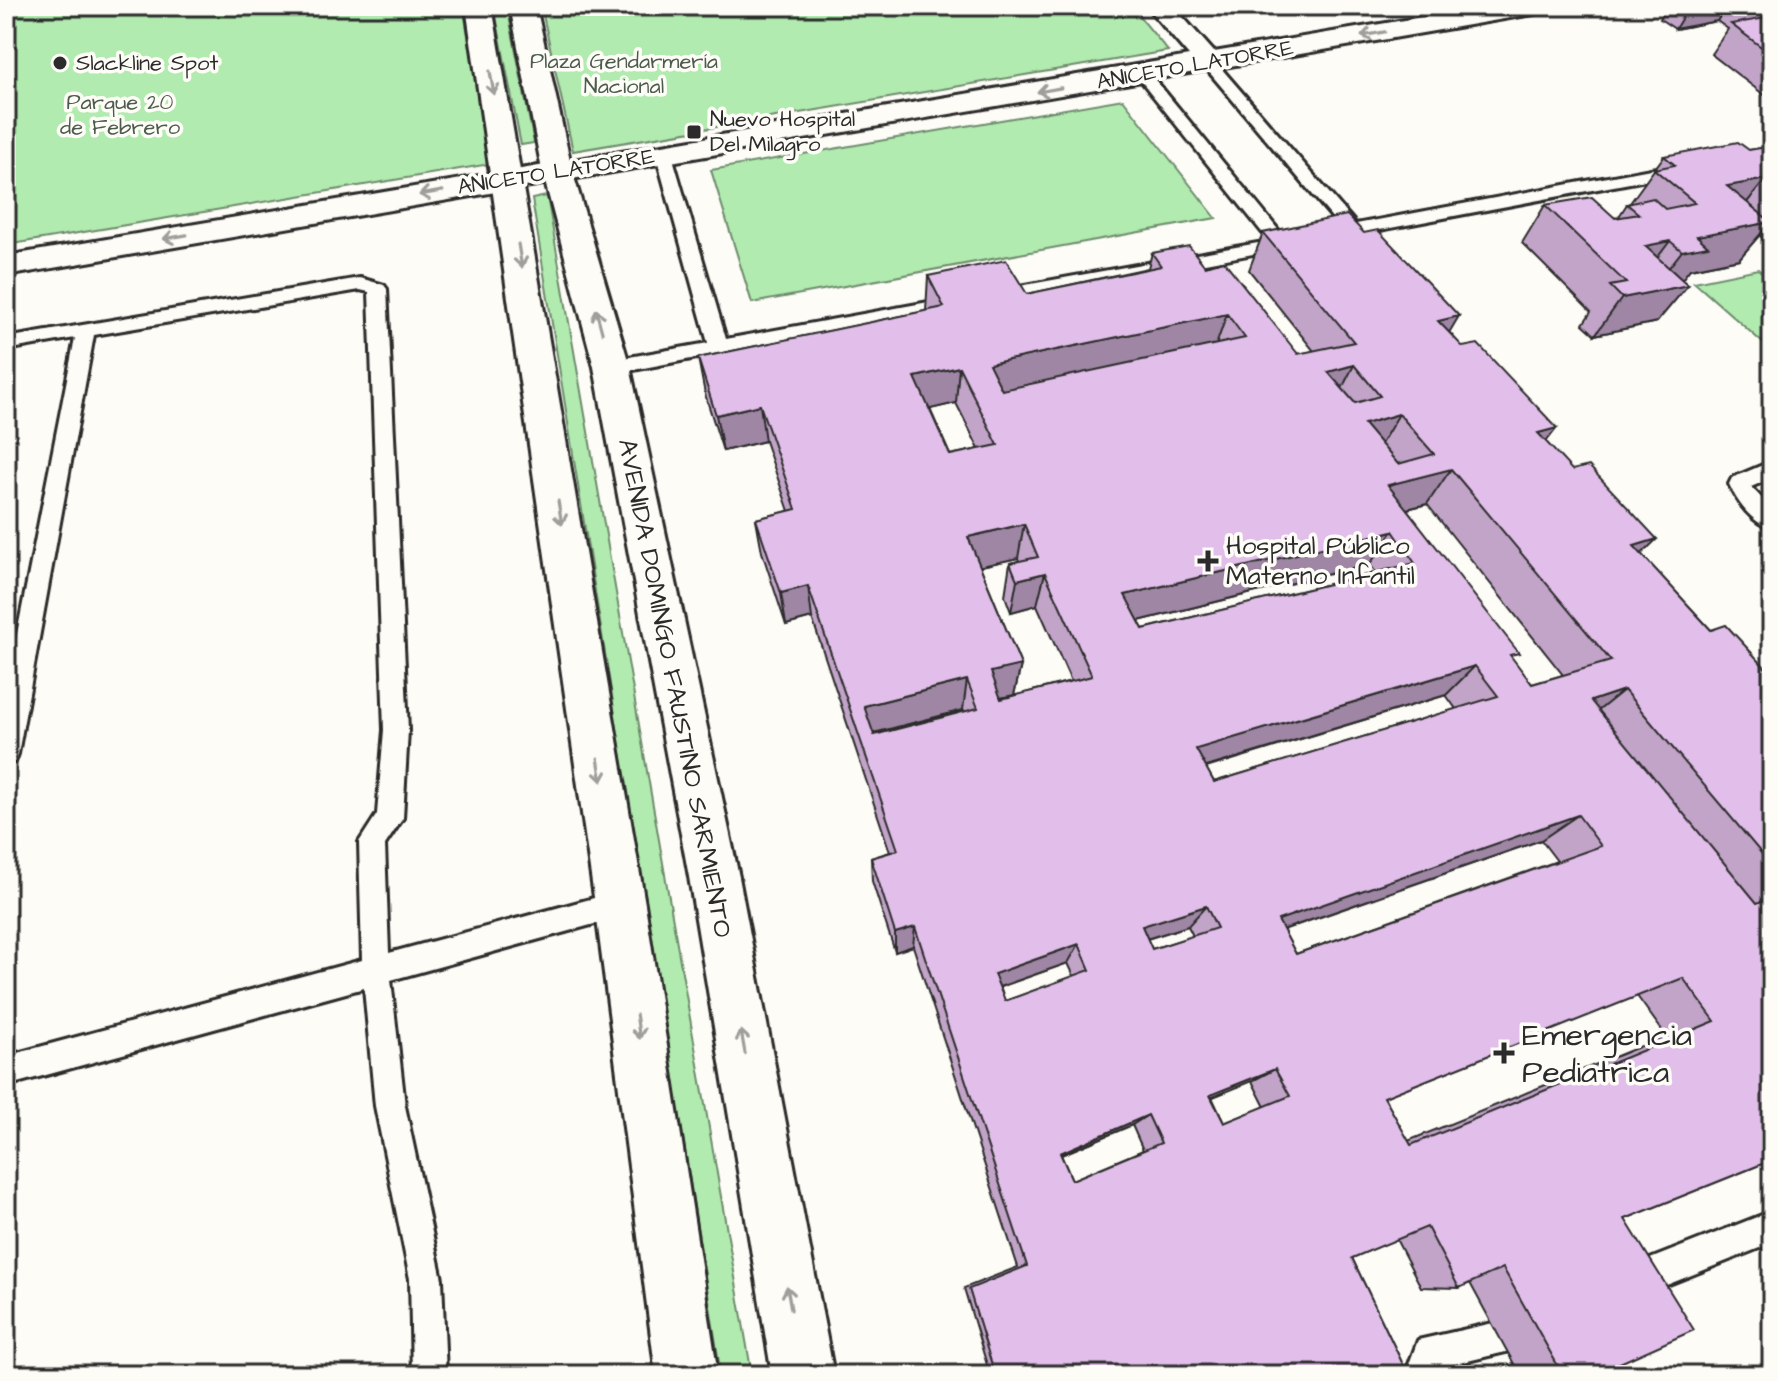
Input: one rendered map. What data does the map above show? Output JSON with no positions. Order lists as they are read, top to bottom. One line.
{"streets":{"main road":["ANICETO LATORRE","AVENIDA DOMINGO FAUSTINO SARMIENTO"]},"crossings":[["ANICETO LATORRE","AVENIDA DOMINGO FAUSTINO SARMIENTO"]],"one_way":["ANICETO LATORRE"],"parks":["Plaza Gendarmería Nacional","Parque 20 de Febrero"],"places":{"other":["Slackline Spot"],"transit":["Nuevo Hospital Del Milagro"],"health":["Hospital Público Materno Infantil","Emergencia Pediatrica"]}}
